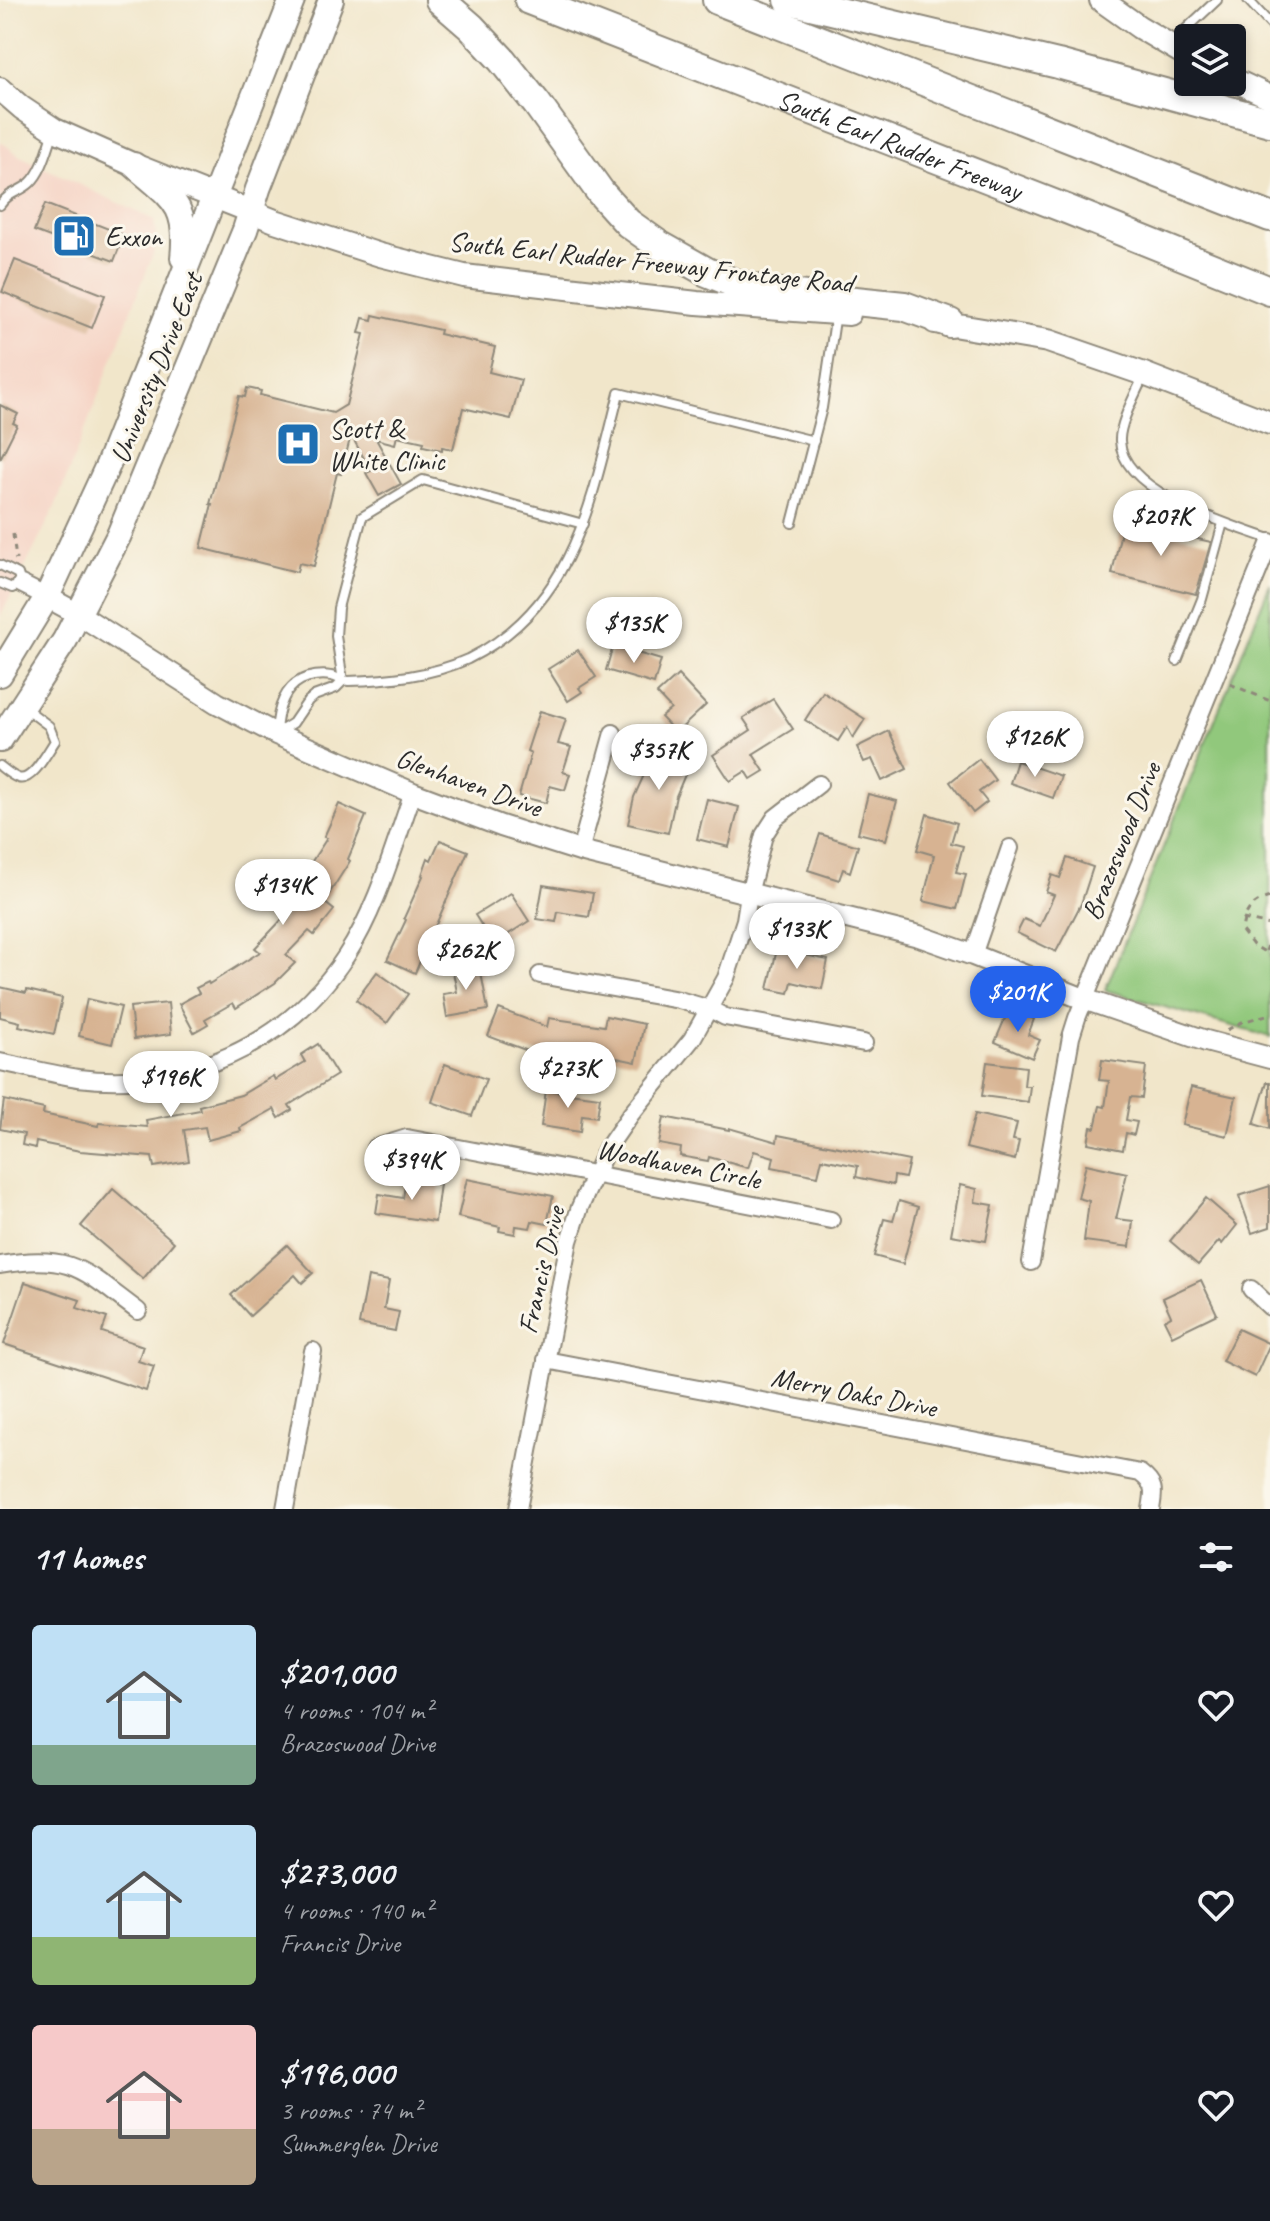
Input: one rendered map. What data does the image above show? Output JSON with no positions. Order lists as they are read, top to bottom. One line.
{"streets":{"highway":["South Earl Rudder Freeway"],"main road":["South Earl Rudder Freeway Frontage Road","University Drive East"],"street":["Glenhaven Drive","Brazoswood Drive","Woodhaven Circle","Francis Drive","Merry Oaks Drive"]},"crossings":[["South Earl Rudder Freeway Frontage Road","University Drive East"],["University Drive East","Glenhaven Drive"],["Glenhaven Drive","Brazoswood Drive"],["Glenhaven Drive","Francis Drive"],["Woodhaven Circle","Francis Drive"],["Francis Drive","Merry Oaks Drive"]],"places":{"fuel station":["Exxon"],"hospital":["Scott & White Clinic"]},"page":{"price":["$207K","$135K","$126K","$357K","$134K","$133K","$262K","$201K","$273K","$196K","$394K"],"heading":"11 homes","list":[{"name":"$201,000","note":"4 rooms · 104 m² · Brazoswood Drive"},{"name":"$273,000","note":"4 rooms · 140 m² · Francis Drive"},{"name":"$196,000","note":"3 rooms · 74 m² · Summerglen Drive"}]}}
